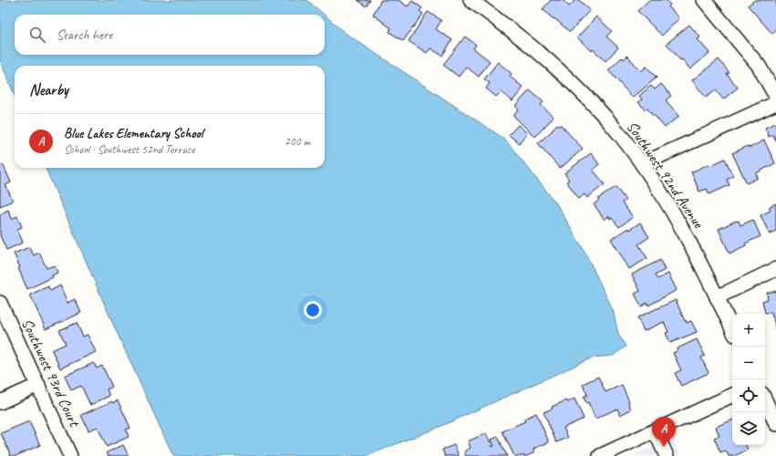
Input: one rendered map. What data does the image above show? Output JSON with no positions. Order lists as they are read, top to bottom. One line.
{"streets":{"street":["Southwest 92nd Avenue","Southwest 93rd Court"]},"page":{"search":"Search here","heading":"Nearby","list":[{"mark":"A","name":"Blue Lakes Elementary School","note":"School · Southwest 52nd Terrace","value":"200 m"}],"map_buttons":["+","−"],"pins":"A"}}
